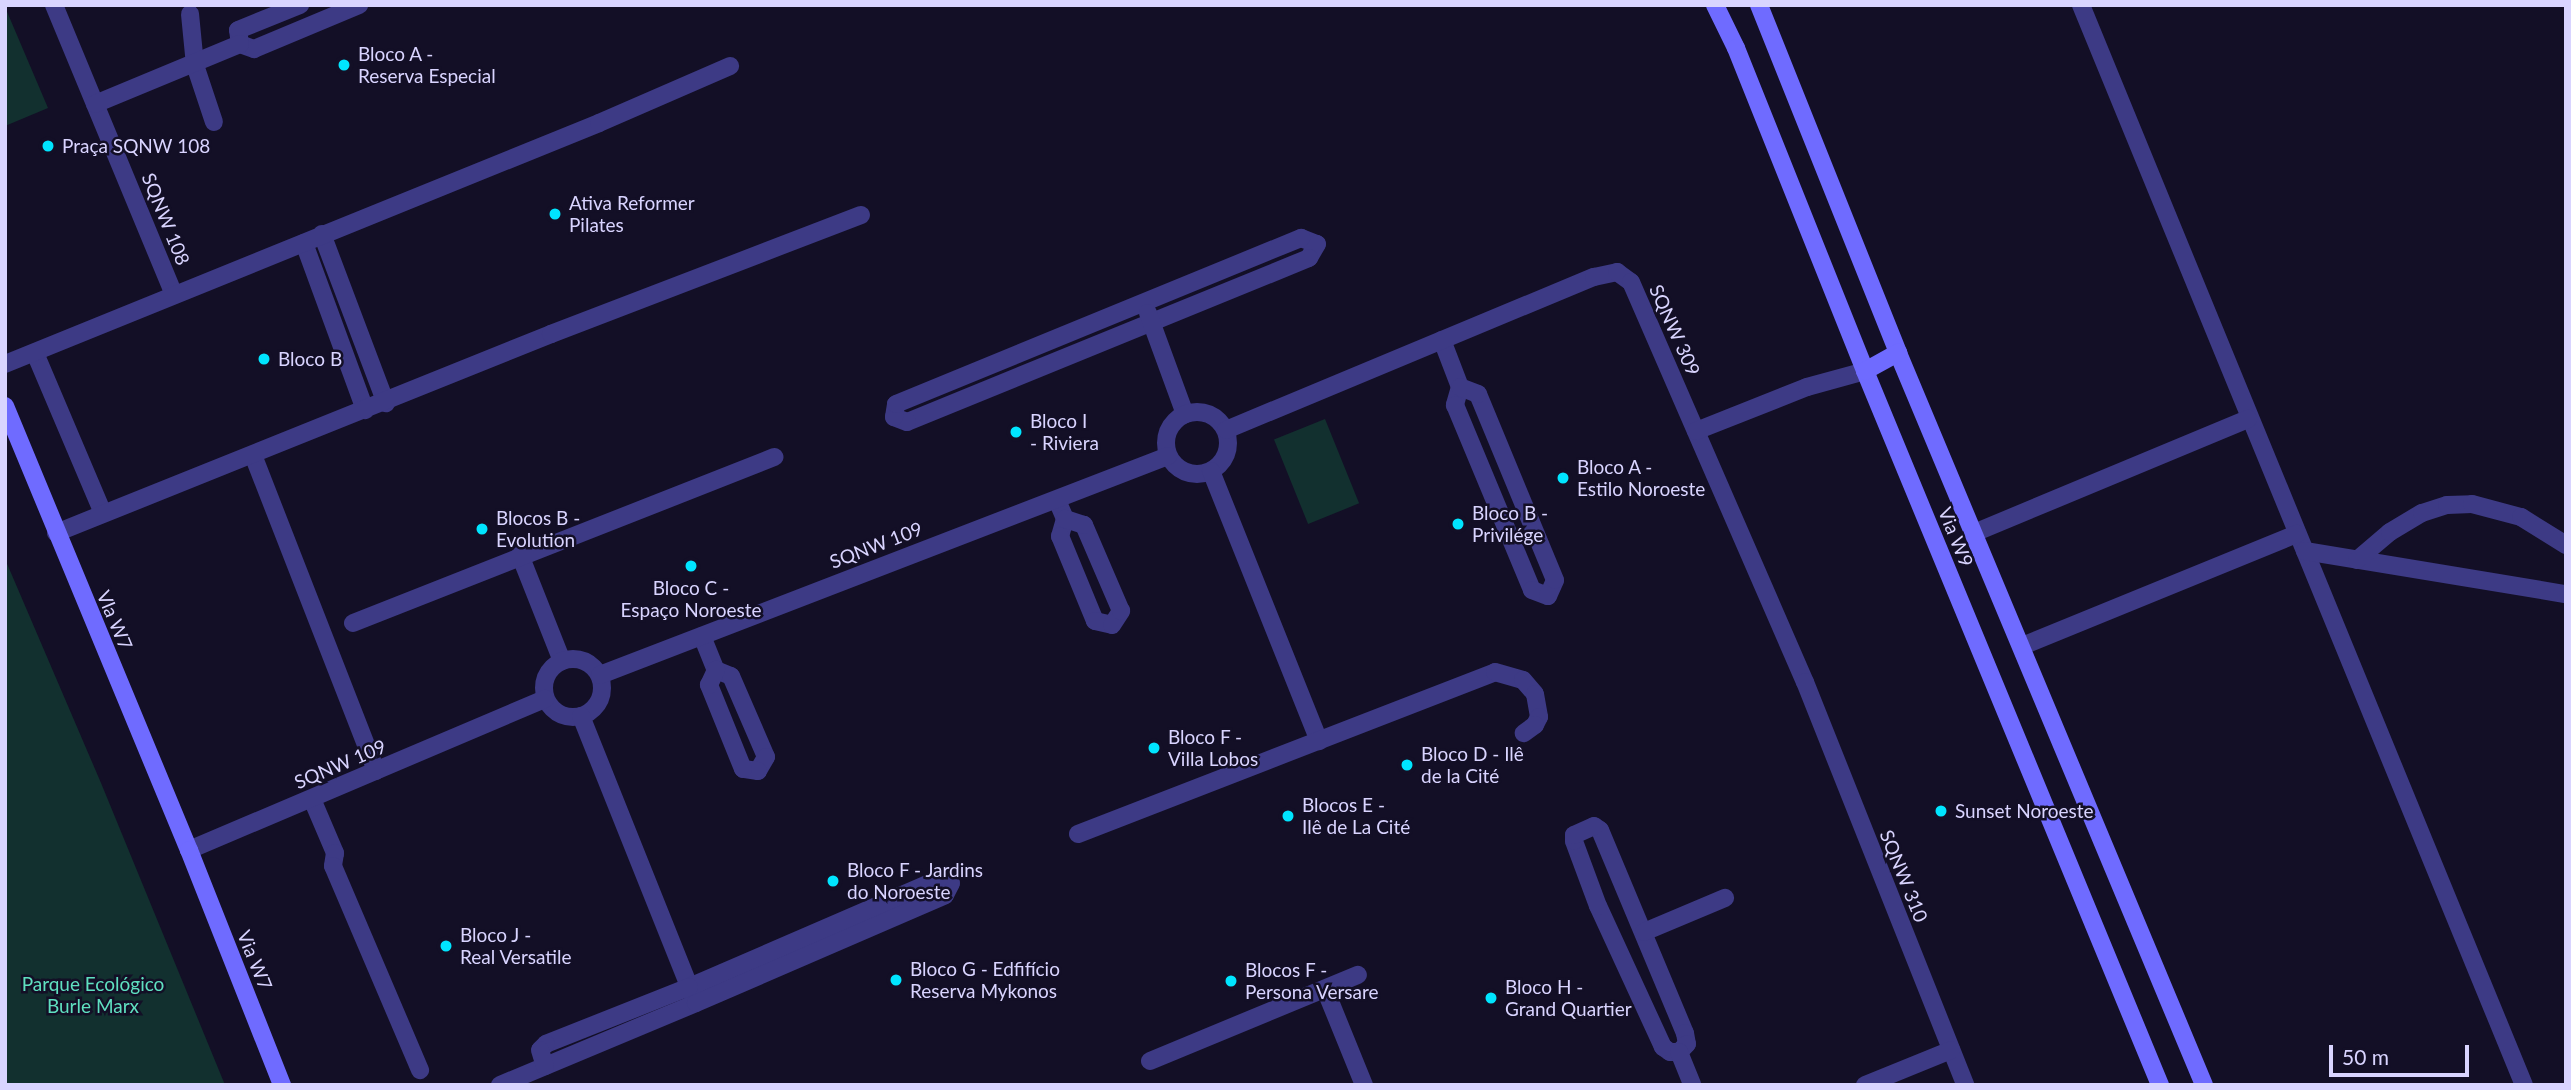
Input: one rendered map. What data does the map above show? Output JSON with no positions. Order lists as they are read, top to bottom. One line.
{"streets":{"street":["SQNW 108","SQNW 309","Via W9","SQNW 109","Vla W7","SQNW 310","Via W7"]},"crossings":[["SQNW 309","SQNW 109"],["SQNW 309","SQNW 310"],["SQNW 109","Vla W7"],["SQNW 109","Via W7"],["Vla W7","Via W7"]],"parks":["Parque Ecológico Burle Marx"],"places":["Bloco A - Reserva Especial","Praça SQNW 108","Ativa Reformer Pilates","Bloco B","Bloco I - Riviera","Bloco A - Estilo Noroeste","Bloco B - Privilége","Blocos B - Evolution","Bloco C - Espaço Noroeste","Bloco F - Villa Lobos","Bloco D - Ilê de la Cité","Sunset Noroeste","Blocos E - Ilê de La Cité","Bloco F - Jardins do Noroeste","Bloco J - Real Versatile","Bloco G - Edfifício Reserva Mykonos","Blocos F - Persona Versare","Bloco H - Grand Quartier"],"scale_bar":"50 m"}
